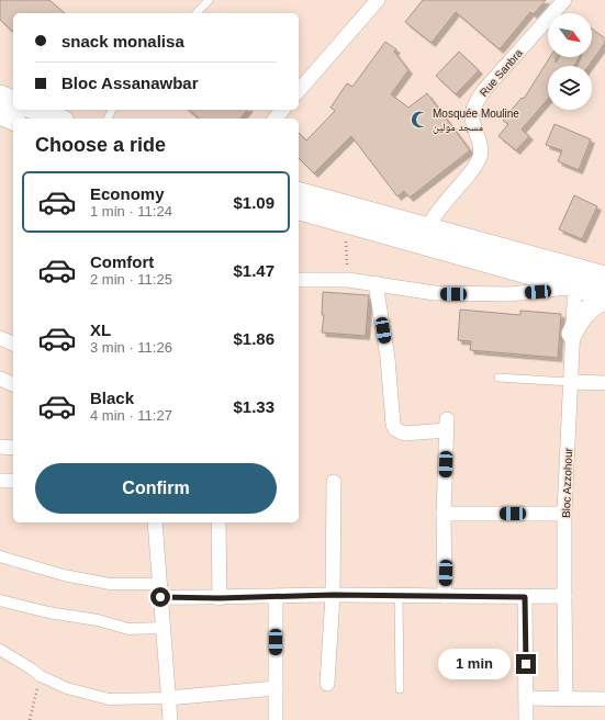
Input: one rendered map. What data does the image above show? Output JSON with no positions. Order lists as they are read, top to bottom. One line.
{"streets":{"street":["Rue Sanbra","Bloc Azzohour"]},"places":{"mosque":["Mosquée Mouline مسجد مولين"]},"north":"bottom right","page":{"banner":["snack monalisa","Bloc Assanawbar"],"heading":"Choose a ride","list":[{"name":"Economy","note":"1 min · 11:24","value":"$1.09"},{"name":"Comfort","note":"2 min · 11:25","value":"$1.47"},{"name":"XL","note":"3 min · 11:26","value":"$1.86"},{"name":"Black","note":"4 min · 11:27","value":"$1.33"}],"buttons":"Confirm","bubble":"1 min"}}
